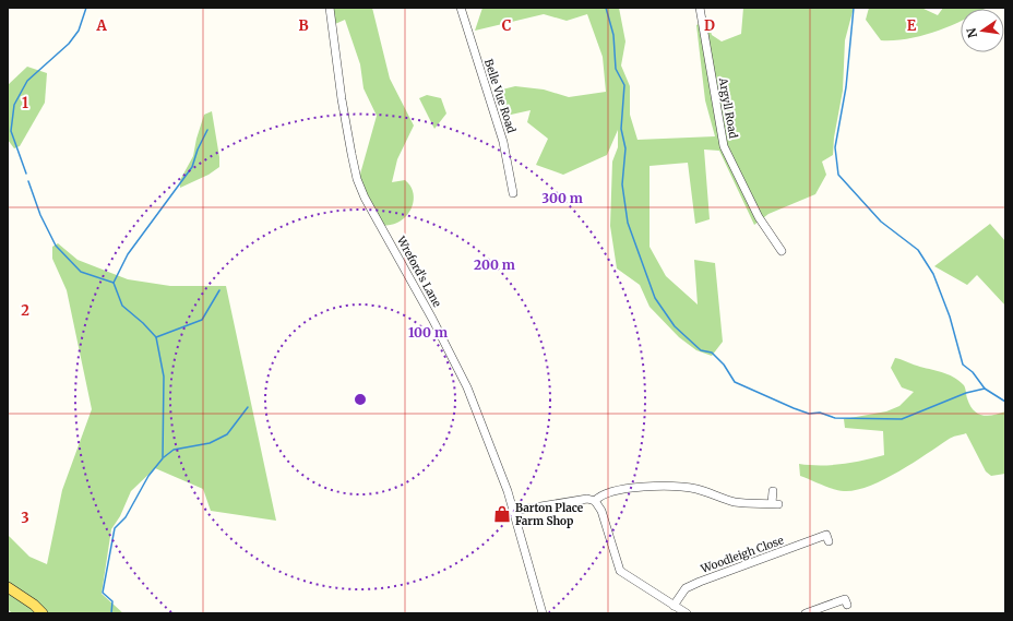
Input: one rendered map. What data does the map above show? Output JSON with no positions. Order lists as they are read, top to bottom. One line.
{"streets":{"street":["Belle Vue Road","Argyll Road","Wreford's Lane","Woodleigh Close"]},"places":{"shop":["Barton Place Farm Shop"]},"north":"left","grid":{"columns":["A","B","C","D","E"],"rows":["1","2","3"]},"rings":["300 m","200 m","100 m"]}
